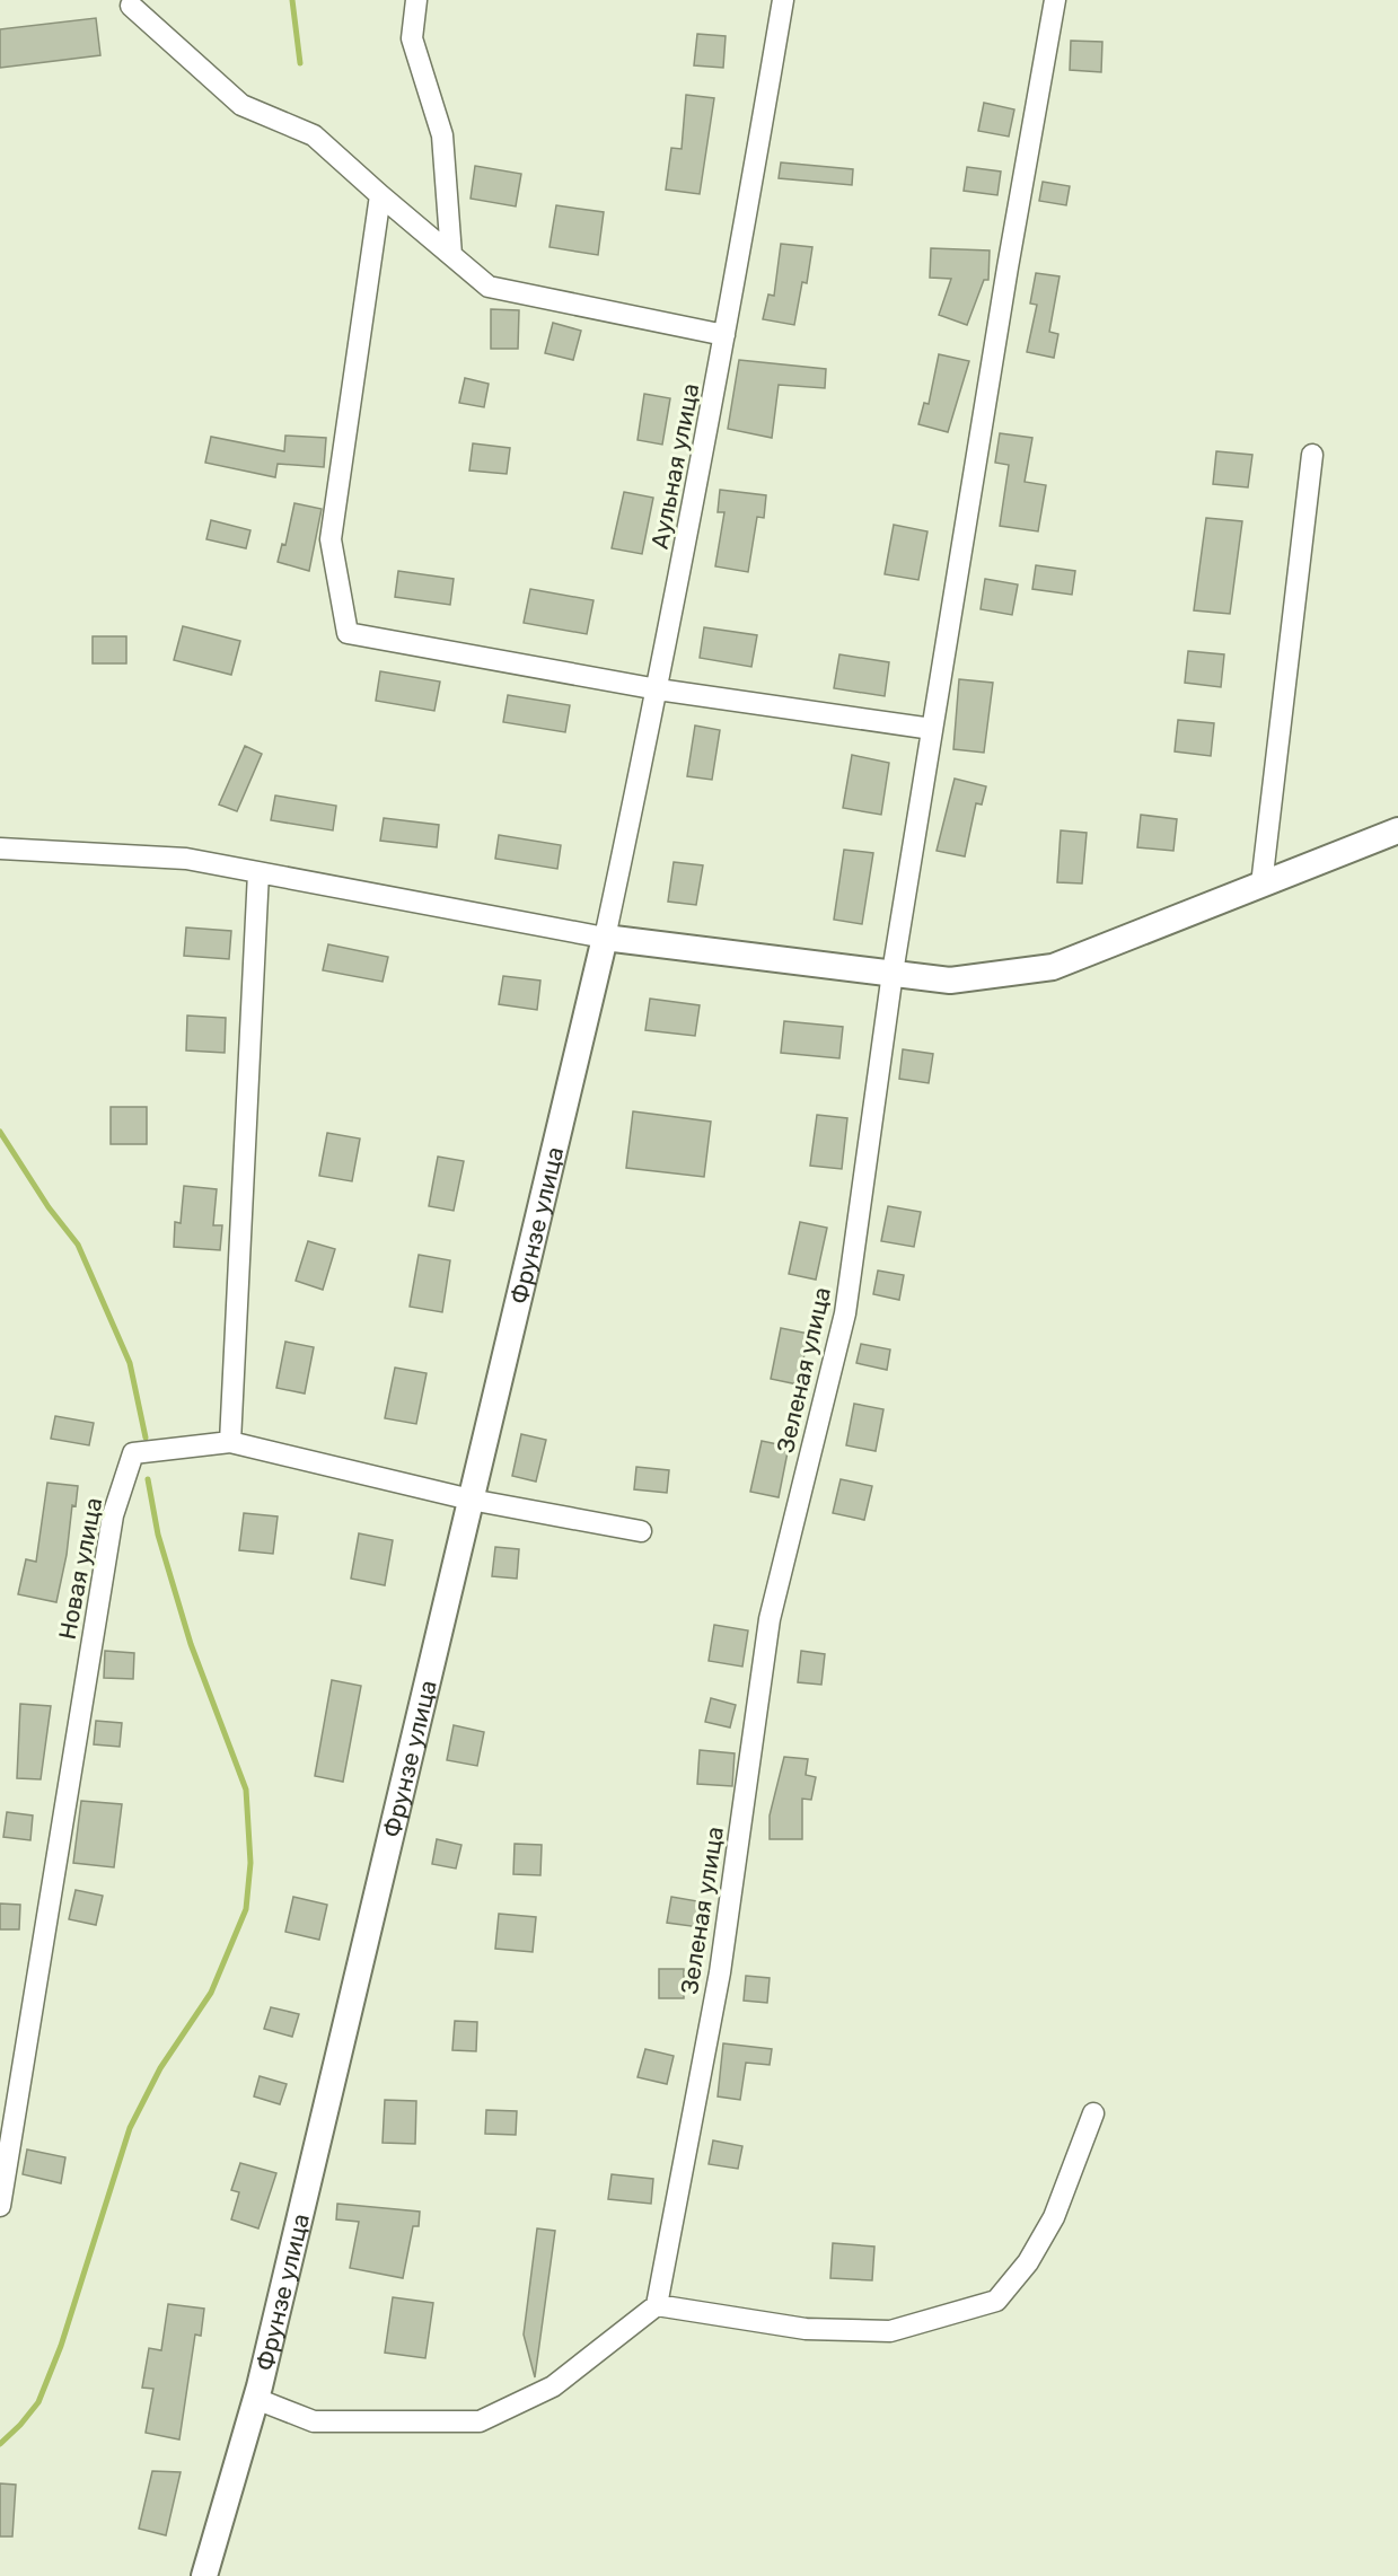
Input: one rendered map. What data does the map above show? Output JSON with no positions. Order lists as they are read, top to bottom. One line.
{"streets":{"street":["Аульная улица","Фрунзе улица","Зеленая улица","Новая улица"]},"crossings":[["Аульная улица","Фрунзе улица"],["Фрунзе улица","Новая улица"]]}
